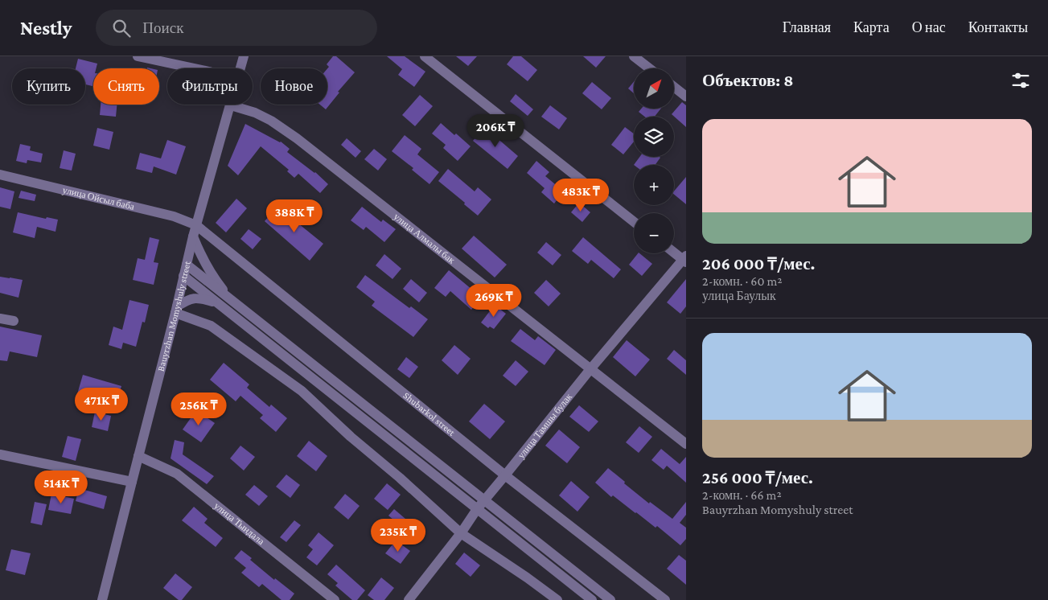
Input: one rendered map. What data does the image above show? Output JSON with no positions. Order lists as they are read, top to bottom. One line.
{"streets":{"street":["улица Ойсыл баба","улица Алмалы бак","Bauyrzhan Momyshuly street","Shubarkol street","улица Тамшы булак","улица Тындала"]},"crossings":[["улица Ойсыл баба","Bauyrzhan Momyshuly street"],["улица Ойсыл баба","Shubarkol street"],["улица Алмалы бак","Bauyrzhan Momyshuly street"],["улица Алмалы бак","улица Тамшы булак"],["Bauyrzhan Momyshuly street","Shubarkol street"],["Bauyrzhan Momyshuly street","улица Тындала"],["Shubarkol street","улица Тамшы булак"]],"north":"top right","page":{"header":"Nestly","search":"Поиск","nav":["Главная","Карта","О нас","Контакты"],"heading":"Объектов: 8","map_buttons":["+","−"],"chip":["Купить","Снять","Фильтры","Новое"],"list":[{"name":"206 000 ₸/мес.","note":"2-комн. · 60 m² · улица Баулык"},{"name":"256 000 ₸/мес.","note":"2-комн. · 66 m² · Bauyrzhan Momyshuly street"}],"price":["206K ₸","483K ₸","388K ₸","269K ₸","471K ₸","256K ₸","514K ₸","235K ₸"]}}
